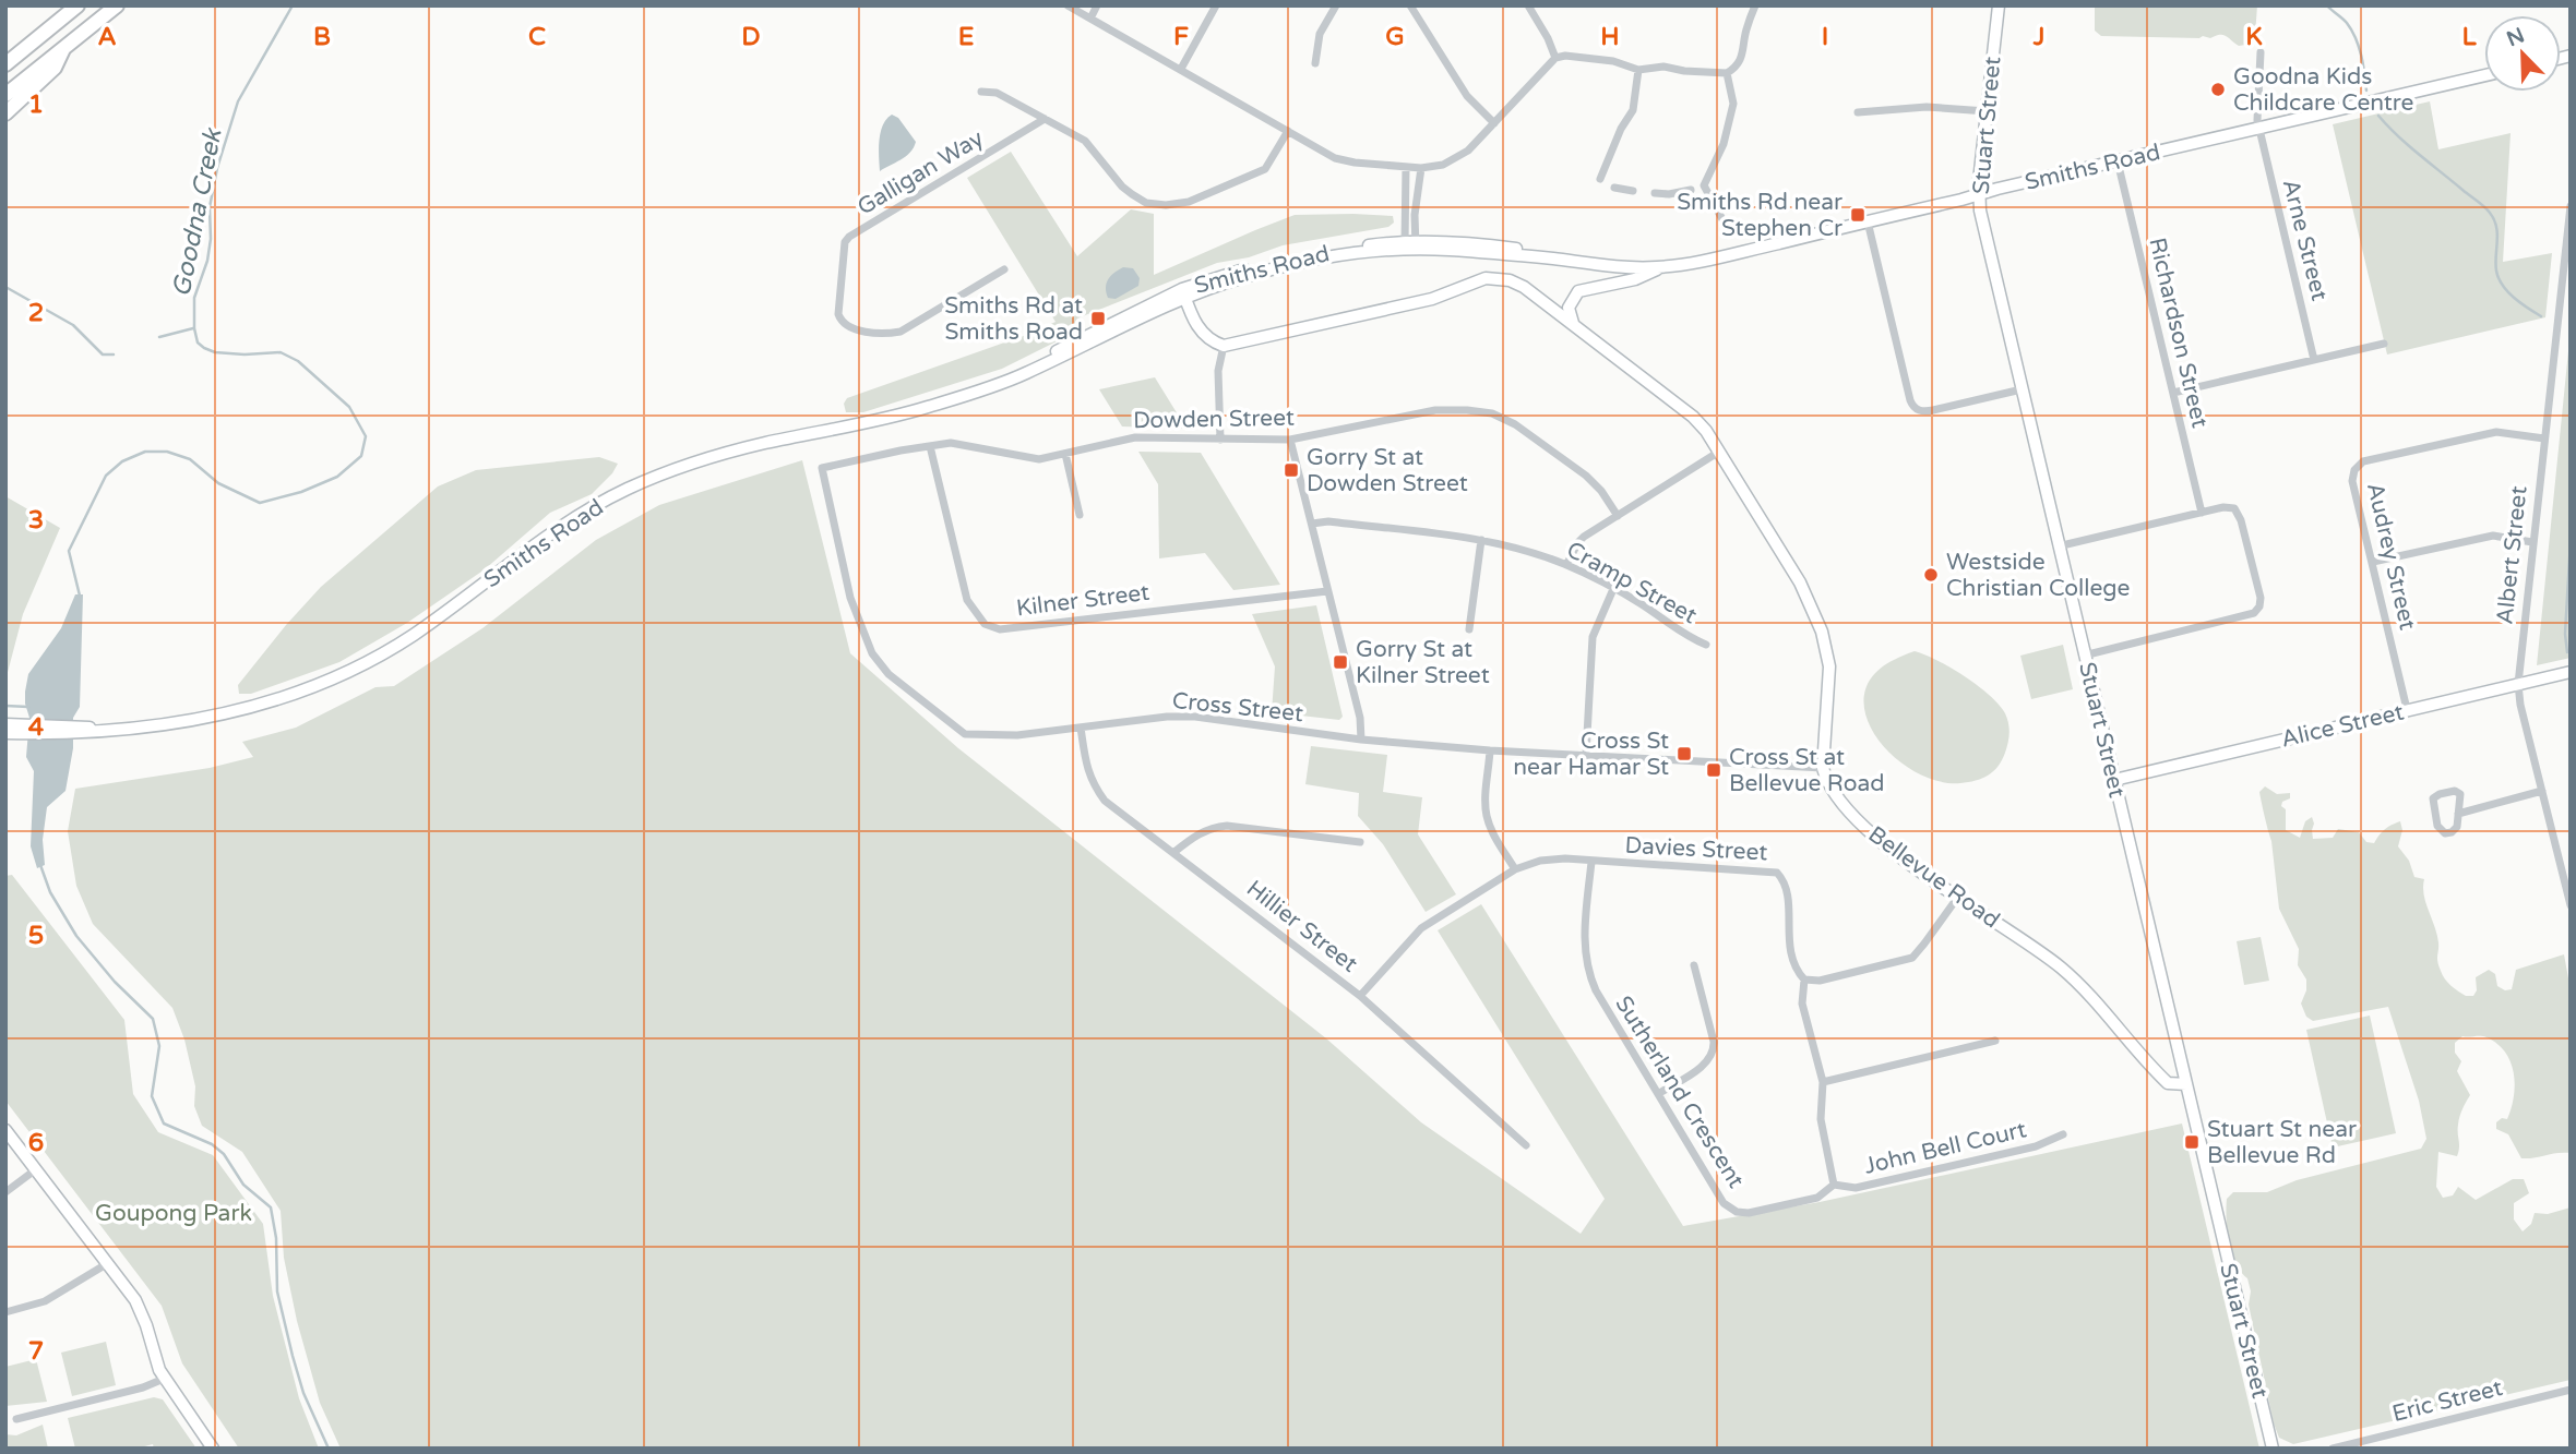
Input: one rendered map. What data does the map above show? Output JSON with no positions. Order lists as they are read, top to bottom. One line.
{"streets":{"street":["Stuart Street","Smiths Road","Galligan Way","Arne Street","Richardson Street","Dowden Street","Albert Street","Audrey Street","Cramp Street","Kilner Street","Cross Street","Alice Street","Davies Street","Bellevue Road","Hillier Street","Sutherland Crescent","John Bell Court","Eric Street"]},"crossings":[["Stuart Street","Smiths Road"],["Stuart Street","Alice Street"],["Stuart Street","Bellevue Road"],["Smiths Road","Arne Street"],["Smiths Road","Richardson Street"],["Dowden Street","Kilner Street"],["Dowden Street","Cross Street"],["Albert Street","Audrey Street"],["Albert Street","Alice Street"],["Audrey Street","Alice Street"],["Cross Street","Bellevue Road"],["Cross Street","Hillier Street"],["Davies Street","Hillier Street"],["Davies Street","Sutherland Crescent"],["Sutherland Crescent","John Bell Court"]],"water":["Goodna Creek"],"parks":["Goupong Park"],"places":{"other":["Goodna Kids Childcare Centre","Westside Christian College"],"transit":["Smiths Rd near Stephen Cr","Smiths Rd at Smiths Road","Gorry St at Dowden Street","Gorry St at Kilner Street","Cross St near Hamar St","Cross St at Bellevue Road","Stuart St near Bellevue Rd"]},"north":"top left","grid":{"columns":["A","B","C","D","E","F","G","H","I","J","K","L"],"rows":["1","2","3","4","5","6","7"]}}
